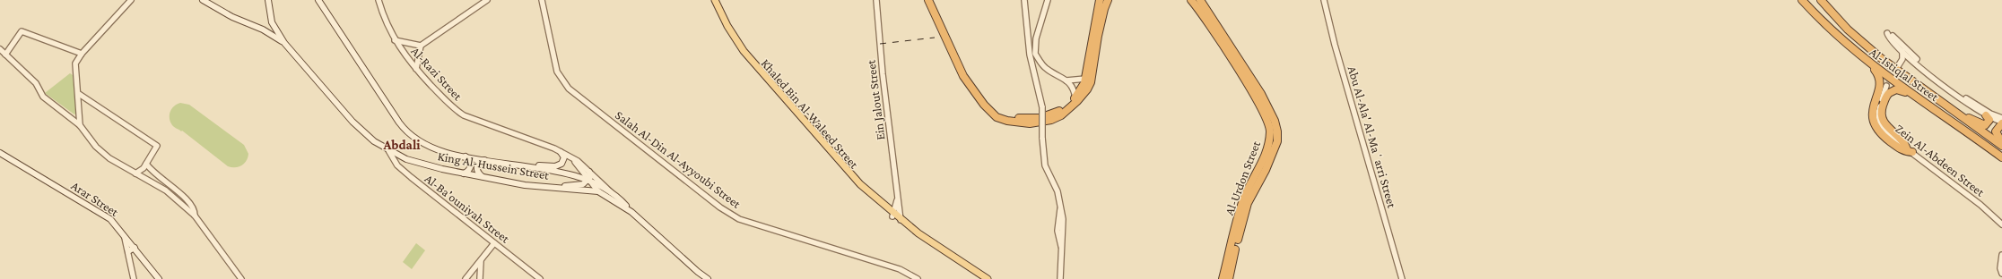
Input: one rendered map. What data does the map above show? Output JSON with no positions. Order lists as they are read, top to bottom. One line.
{"streets":{"highway":["Al-Istiqlal Street","Al-Urdon Street"],"main road":["Khaled Bin Al-Waleed Street","King Al-Hussein Street","Arar Street"],"street":["Al-Razi Street","Ein Jalout Street","Abu Al-Ala' Al-Maʻarri Street","Salah Al-Din Al-Ayyoubi Street","Zein Al-Abdeen Street","Al-Ba'ouniyah Street"]},"crossings":[["Al-Razi Street","King Al-Hussein Street"],["Ein Jalout Street","Khaled Bin Al-Waleed Street"],["King Al-Hussein Street","Al-Ba'ouniyah Street"]],"districts":["Abdali"]}
